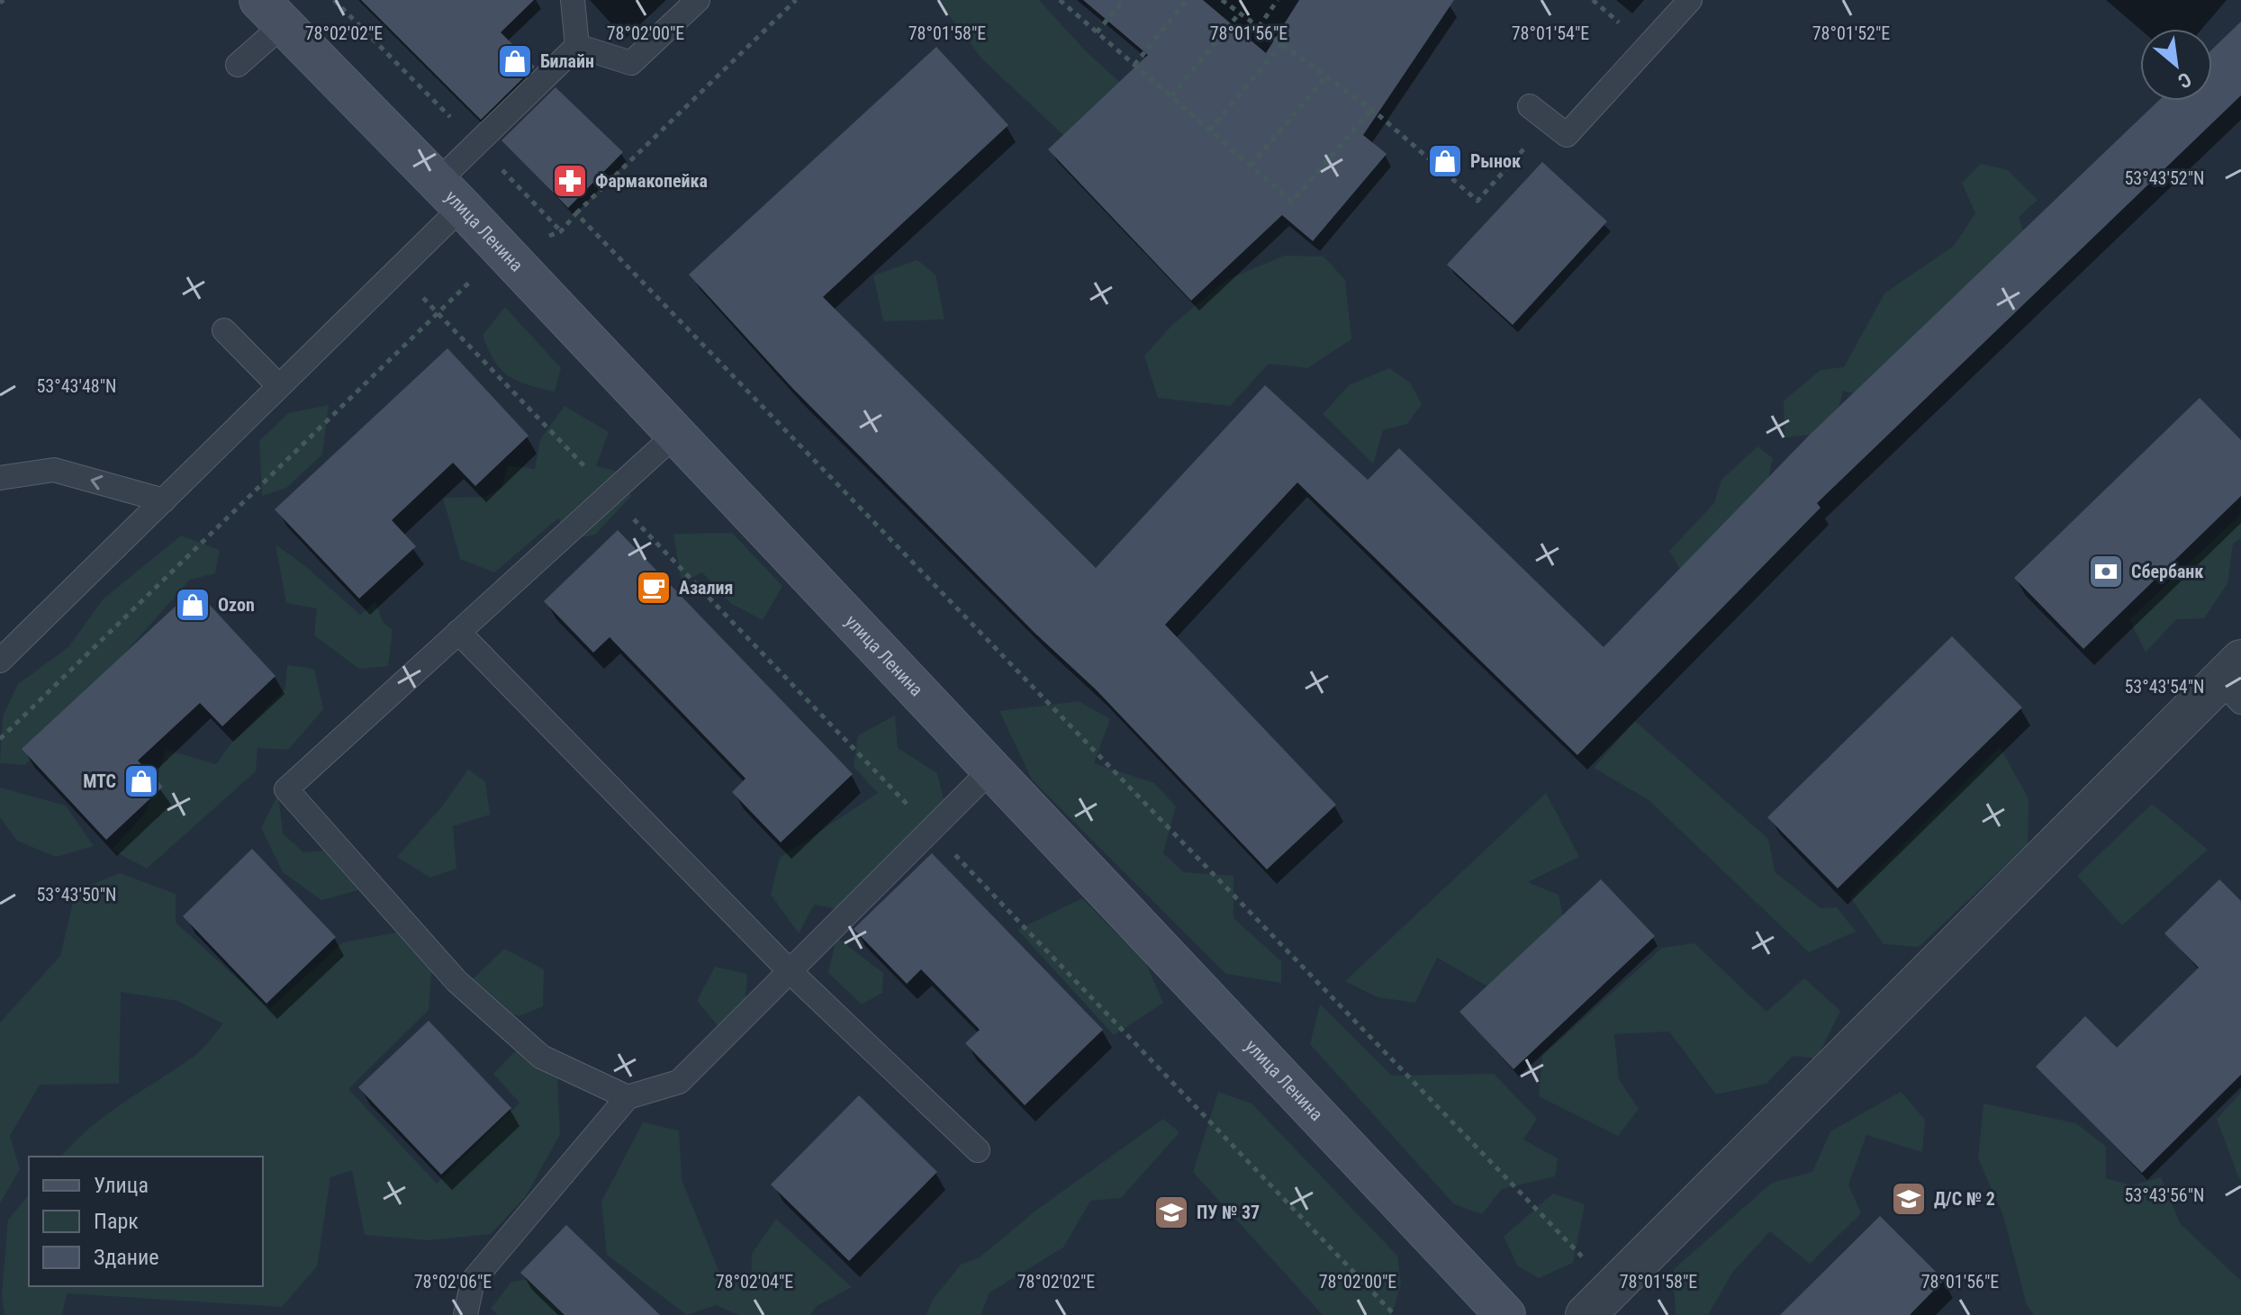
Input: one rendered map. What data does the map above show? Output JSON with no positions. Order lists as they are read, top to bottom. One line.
{"streets":{"main road":["улица Ленина"]},"places":{"shop":["Билайн","Рынок","Ozon","МТС"],"pharmacy":["Фармакопейка"],"bank":["Сбербанк"],"cafe":["Азалия"],"school or university":["Д/С № 2","ПУ № 37"]},"legend":["Улица","Парк","Здание"],"north":"bottom right","coordinates":["78°02'02\"E","78°02'00\"E","78°01'58\"E","78°01'56\"E","78°01'54\"E","78°01'52\"E","53°43'52\"N","53°43'48\"N","53°43'54\"N","53°43'50\"N","53°43'56\"N","78°02'06\"E","78°02'04\"E"]}
